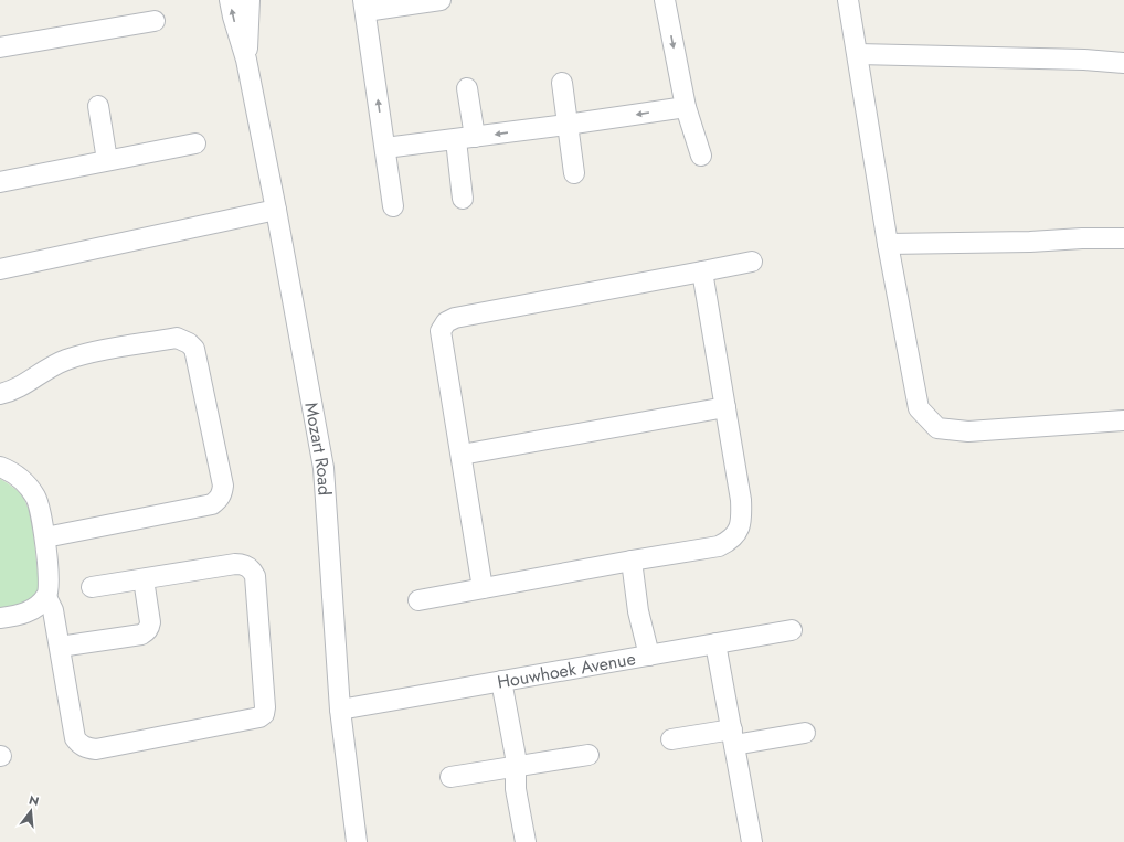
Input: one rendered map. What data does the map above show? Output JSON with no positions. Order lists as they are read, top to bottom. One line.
{"streets":{"street":["Mozart Road","Houwhoek Avenue"]},"crossings":[["Mozart Road","Houwhoek Avenue"]],"north":"top"}
